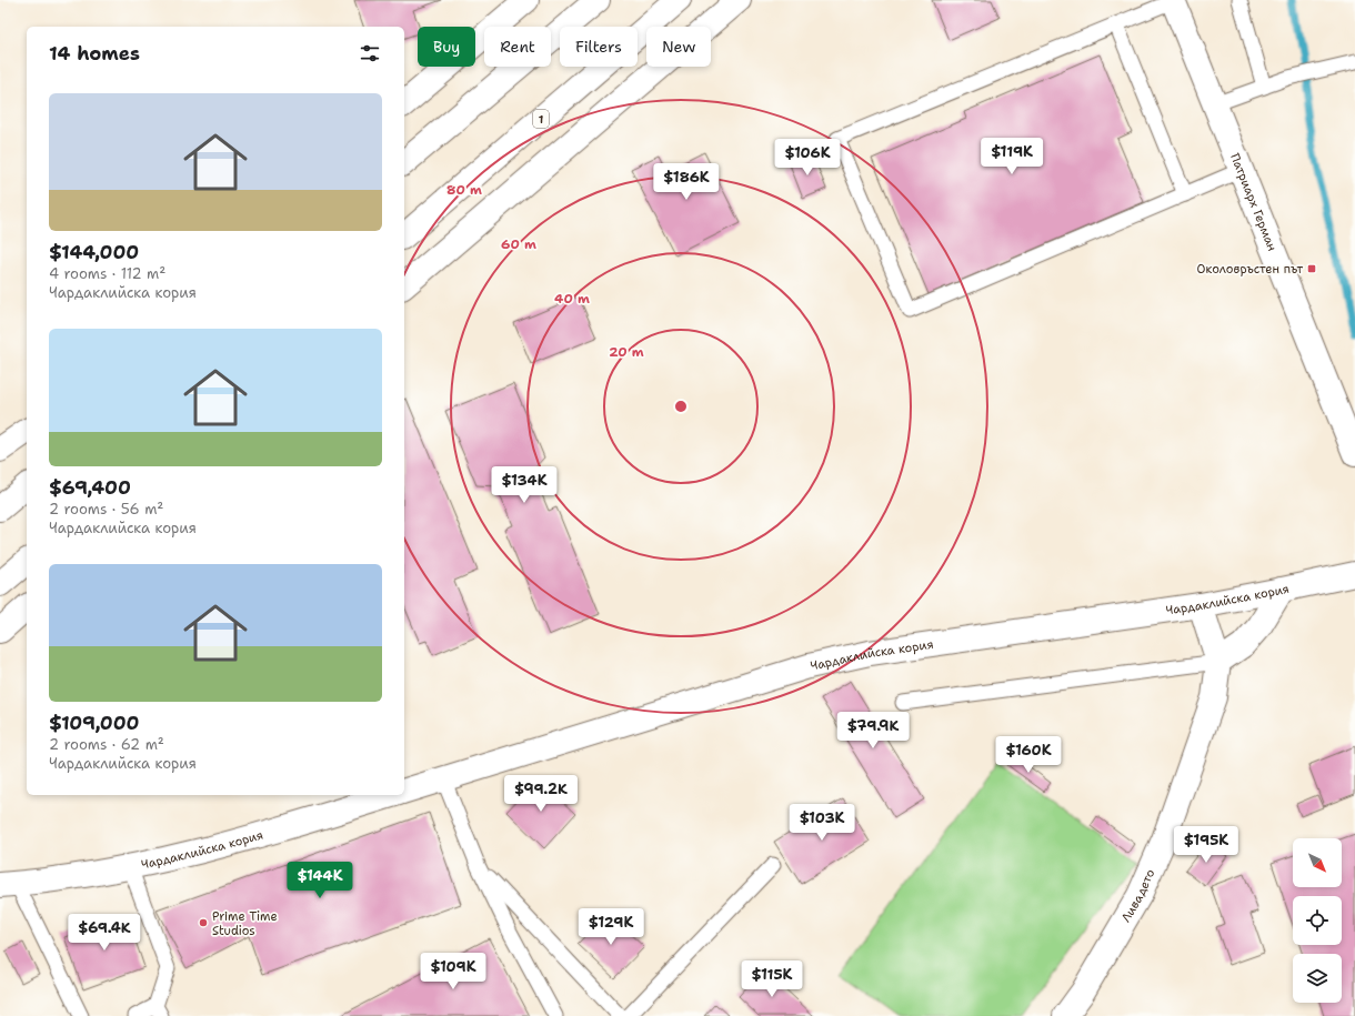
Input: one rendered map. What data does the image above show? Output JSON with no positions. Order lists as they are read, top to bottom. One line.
{"streets":{"main road":["1","Патриарх Герман","Чардаклийска кория","Ливадето"]},"crossings":[["Чардаклийска кория","Ливадето"]],"places":{"transit":["Околовръстен път"],"other":["Prime Time Studios"]},"north":"bottom right","page":{"chip":["Buy","Rent","Filters","New"],"heading":"14 homes","list":[{"name":"$144,000","note":"4 rooms · 112 m² · Чардаклийска кория"},{"name":"$69,400","note":"2 rooms · 56 m² · Чардаклийска кория"},{"name":"$109,000","note":"2 rooms · 62 m² · Чардаклийска кория"}],"price":["$119K","$106K","$186K","$134K","$79.9K","$160K","$99.2K","$103K","$195K","$144K","$129K","$69.4K","$109K","$115K"]},"rings":["80 m","60 m","40 m","20 m"]}
